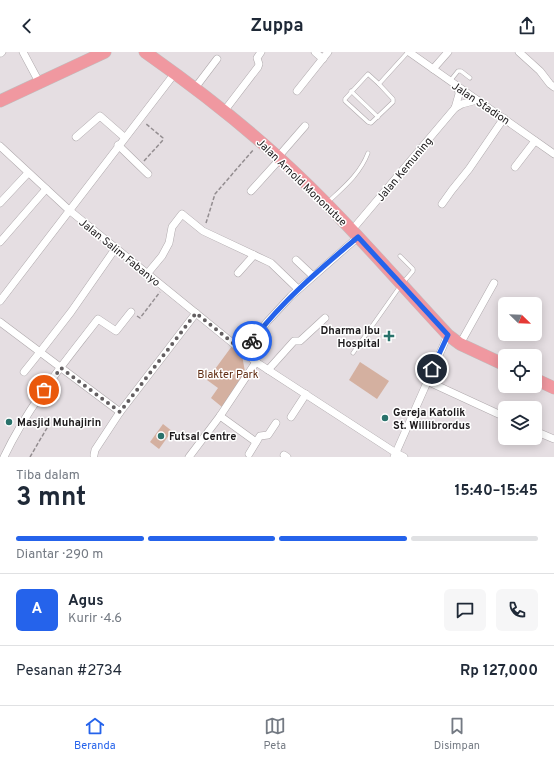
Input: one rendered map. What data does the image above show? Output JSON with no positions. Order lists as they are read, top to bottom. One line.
{"streets":{"highway":["Jalan Arnold Mononutue"],"street":["Jalan Stadion","Jalan Kemuning","Jalan Salim Fabanyo"]},"crossings":[["Jalan Stadion","Jalan Kemuning"],["Jalan Kemuning","Jalan Arnold Mononutue"],["Jalan Kemuning","Jalan Salim Fabanyo"]],"parks":["Blakter Park"],"places":{"health":["Dharma Ibu Hospital"],"other":["Gereja Katolik St. Willibrordus","Masjid Muhajirin","Futsal Centre"]},"north":"bottom right","page":{"header":"Zuppa","heading":["3 mnt","Tiba dalam","15:40–15:45"],"panel":["Agus","Kurir · 4.6","Pesanan #2734","Rp 127,000"],"bar":"Diantar · 290 m","round":"A","tabs":["Beranda","Peta","Disimpan"]}}
